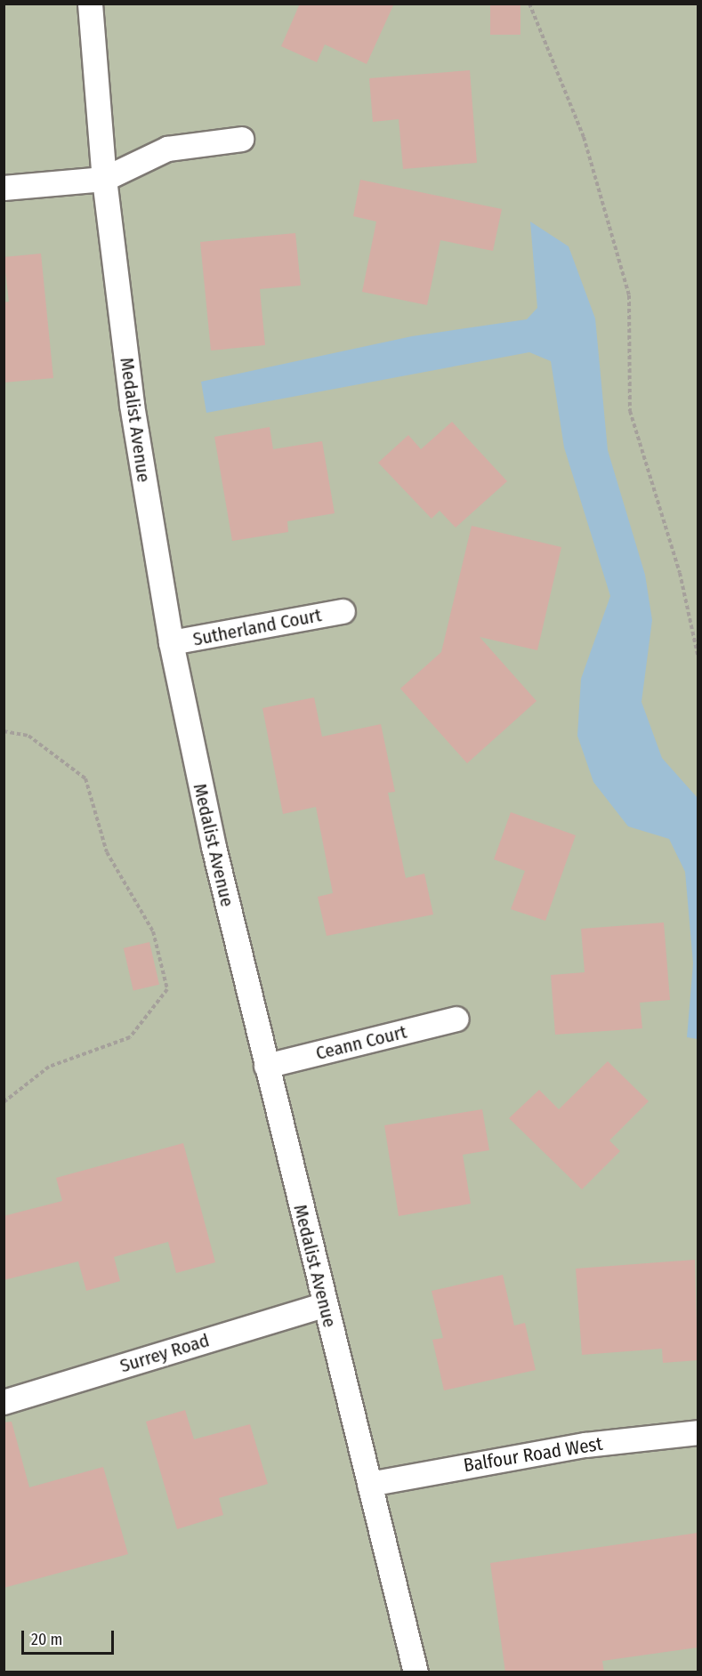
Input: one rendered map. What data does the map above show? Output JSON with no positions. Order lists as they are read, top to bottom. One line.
{"streets":{"street":["Medalist Avenue","Sutherland Court","Ceann Court","Surrey Road","Balfour Road West"]},"crossings":[["Medalist Avenue","Sutherland Court"],["Medalist Avenue","Ceann Court"],["Medalist Avenue","Surrey Road"],["Medalist Avenue","Balfour Road West"]],"scale_bar":"20 m"}
